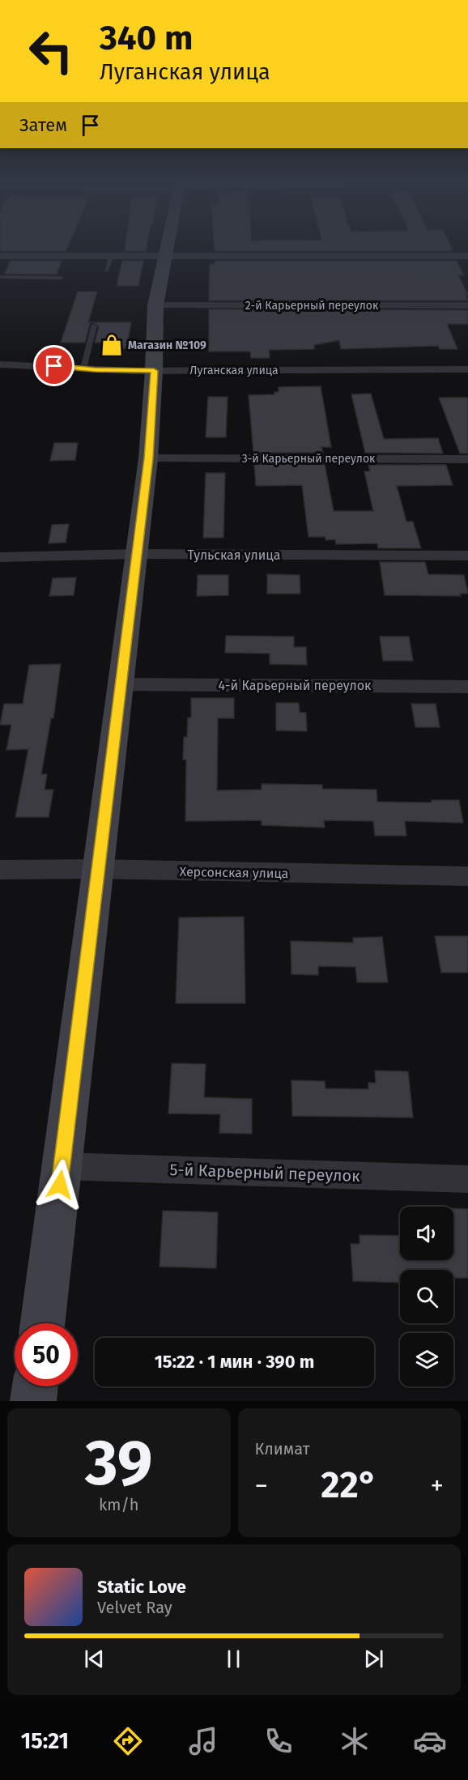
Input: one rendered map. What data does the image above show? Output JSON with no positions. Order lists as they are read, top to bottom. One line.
{"streets":{"street":["2-й Карьерный переулок","Луганская улица","3-й Карьерный переулок","Тульская улица","4-й Карьерный переулок","Херсонская улица","5-й Карьерный переулок"]},"places":{"shop":["Магазин №109"]},"page":{"turn":["340 m","Луганская улица"],"then":"Затем","limit":"50","trip":"15:22 · 1 мин · 390 m","tile":[["39","km/h"],"Климат"],"heat":["−","22°","+"],"song":["Static Love","Velvet Ray"],"tabs":"15:21"}}
